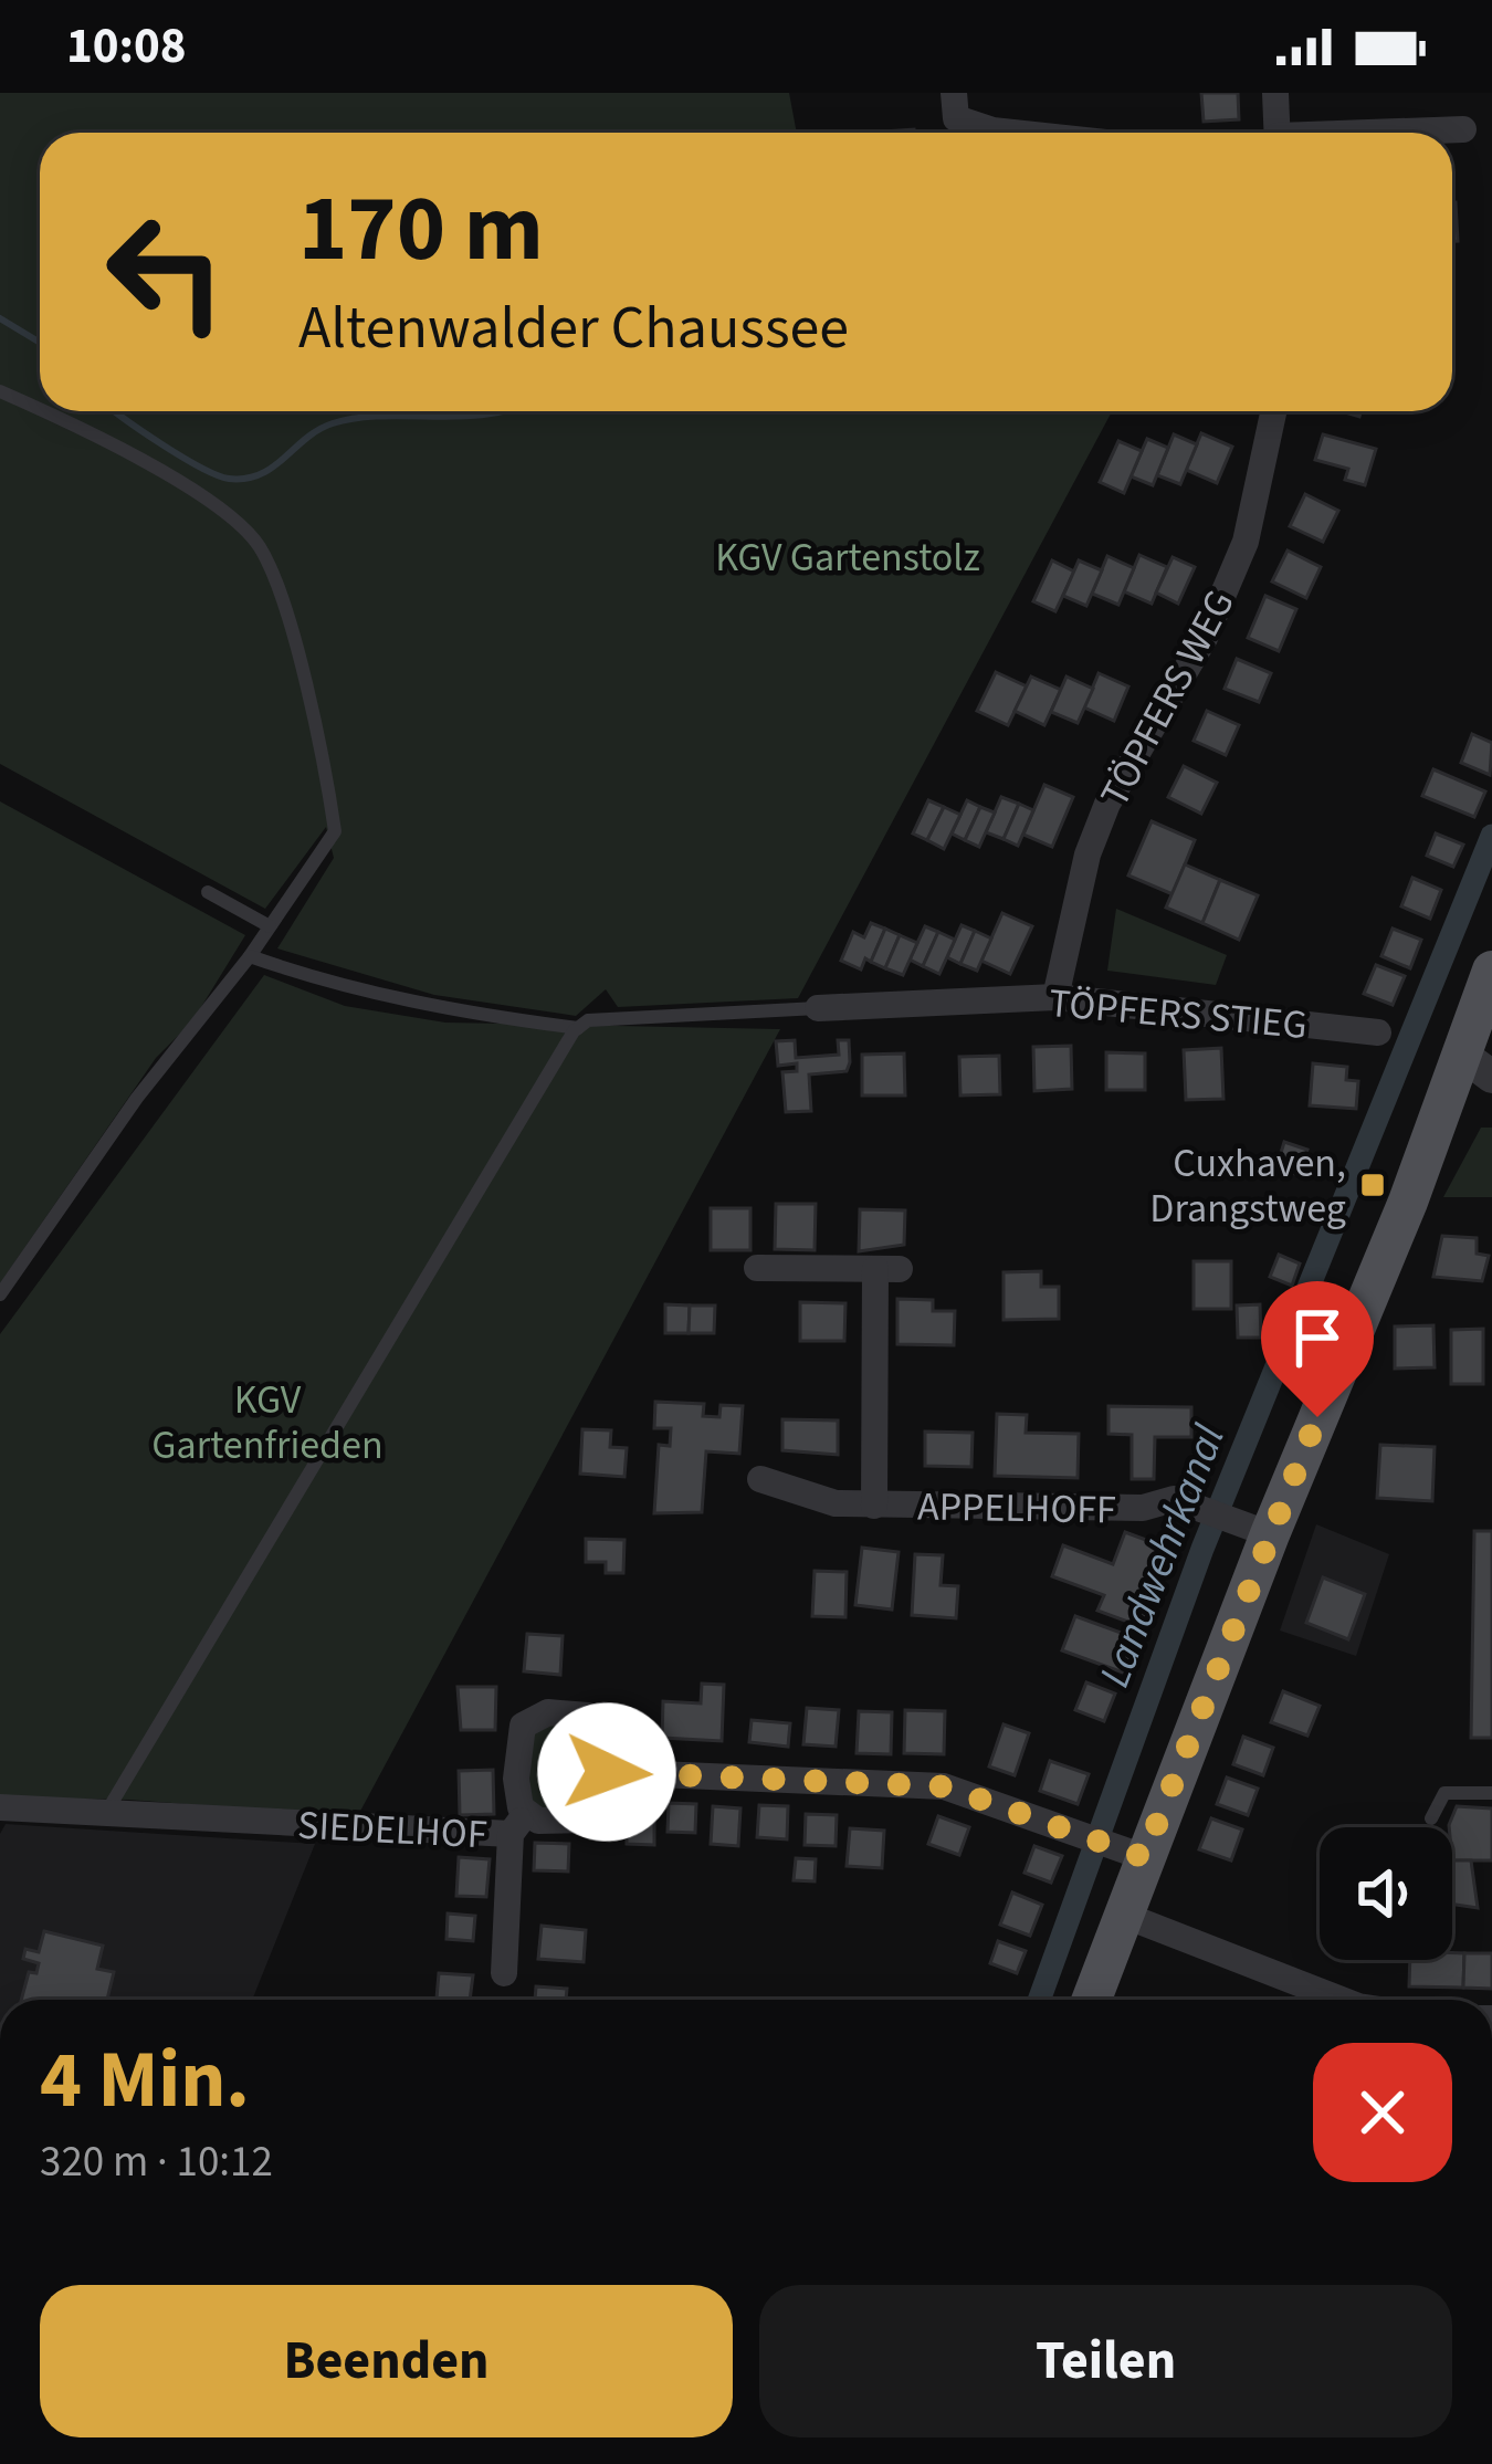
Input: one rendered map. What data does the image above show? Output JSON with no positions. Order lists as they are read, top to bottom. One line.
{"streets":{"street":["TÖPFERS WEG","TÖPFERS STIEG","APPELHOFF","SIEDELHOF"]},"crossings":[["TÖPFERS WEG","TÖPFERS STIEG"]],"water":["Landwehrkanal"],"parks":["KGV Gartenstolz","KGV Gartenfrieden"],"places":{"transit":["Cuxhaven, Drangstweg"]},"page":{"status":"10:08","turn":["170 m","Altenwalder Chaussee"],"heading":["4 Min.","320 m · 10:12"],"buttons":["Beenden","Teilen"]}}
